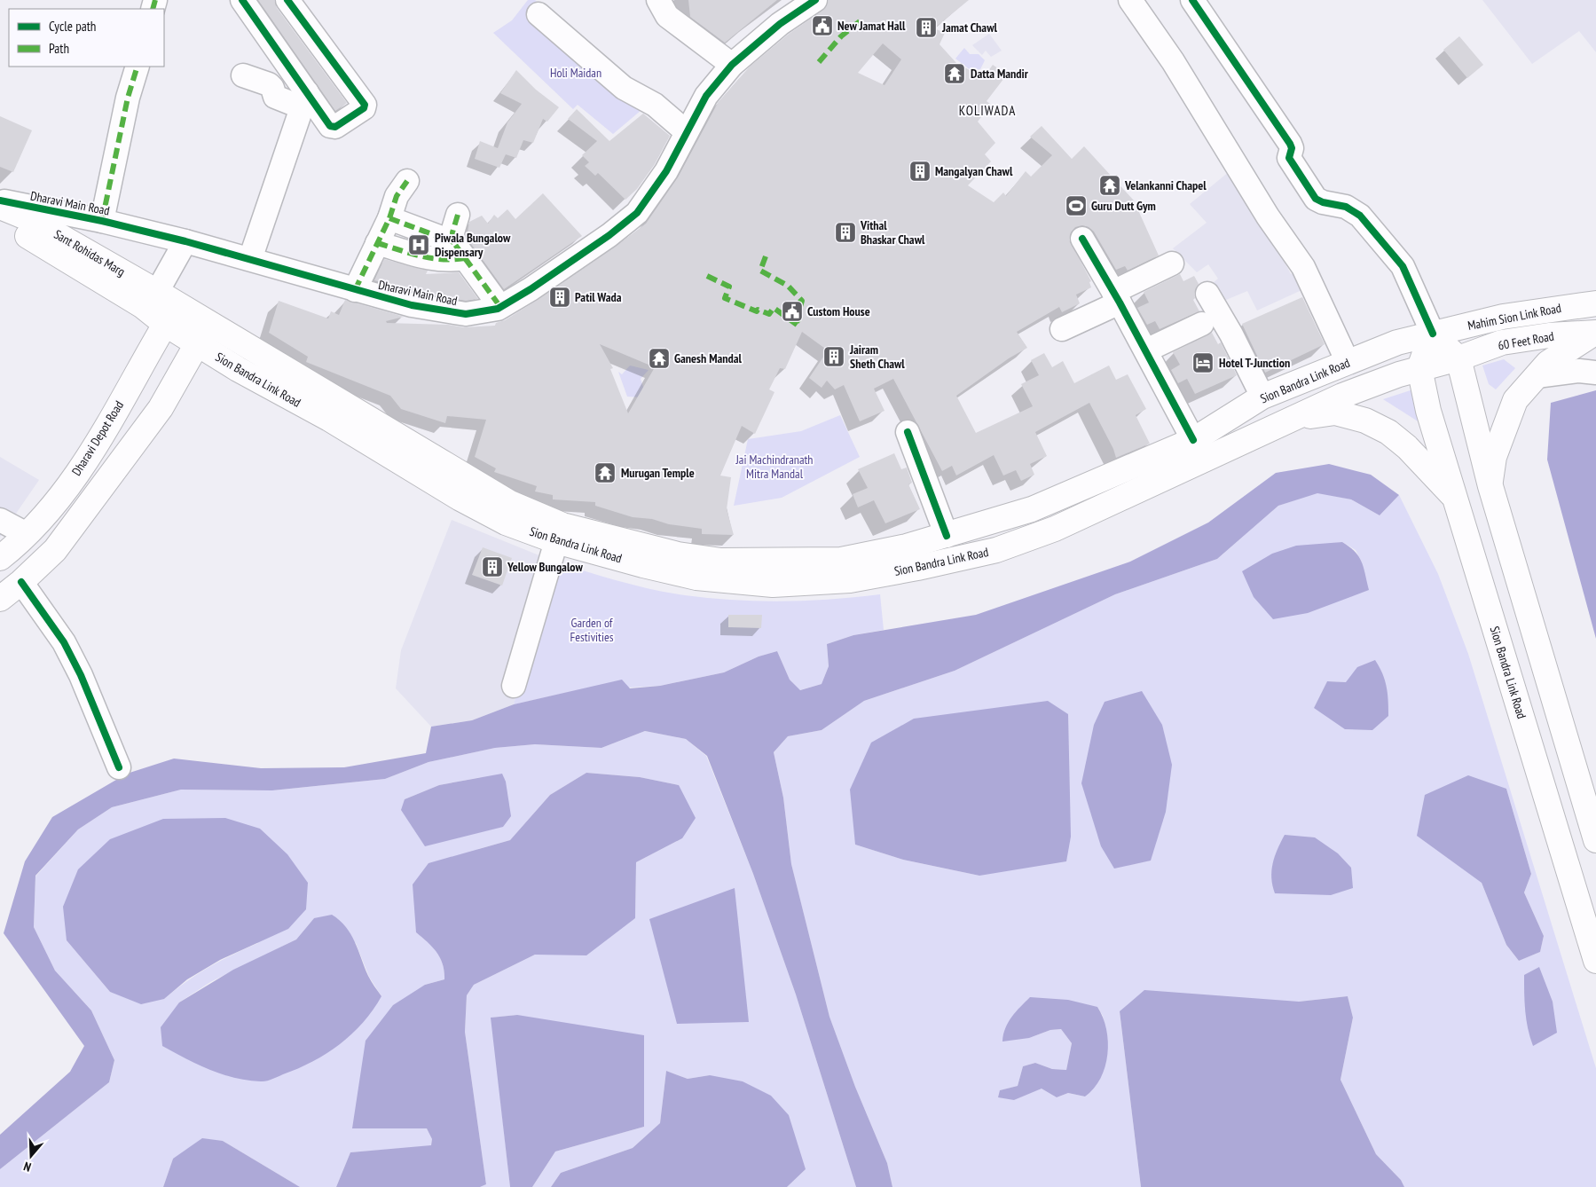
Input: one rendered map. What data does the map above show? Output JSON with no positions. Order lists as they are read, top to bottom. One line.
{"streets":{"main road":["Sant Rohidas Marg","Mahim Sion Link Road","60 Feet Road","Sion Bandra Link Road","Dharavi Depot Road"],"street":["Dharavi Main Road"]},"crossings":[["Sant Rohidas Marg","Sion Bandra Link Road"],["Sant Rohidas Marg","Dharavi Depot Road"],["Mahim Sion Link Road","Sion Bandra Link Road"],["60 Feet Road","Sion Bandra Link Road"],["Sion Bandra Link Road","Dharavi Depot Road"]],"districts":["KOLIWADA"],"parks":["Holi Maidan","Jai Machindranath Mitra Mandal","Garden of Festivities"],"places":{"public building":["New Jamat Hall","Custom House"],"building":["Jamat Chawl","Mangalyan Chawl","Vithal Bhaskar Chawl","Patil Wada","Jairam Sheth Chawl","Yellow Bungalow"],"temple":["Datta Mandir","Velankanni Chapel","Ganesh Mandal","Murugan Temple"],"sports":["Guru Dutt Gym"],"hospital":["Piwala Bungalow Dispensary"],"hotel":["Hotel T-Junction"]},"legend":["Cycle path","Path"],"north":"bottom"}
